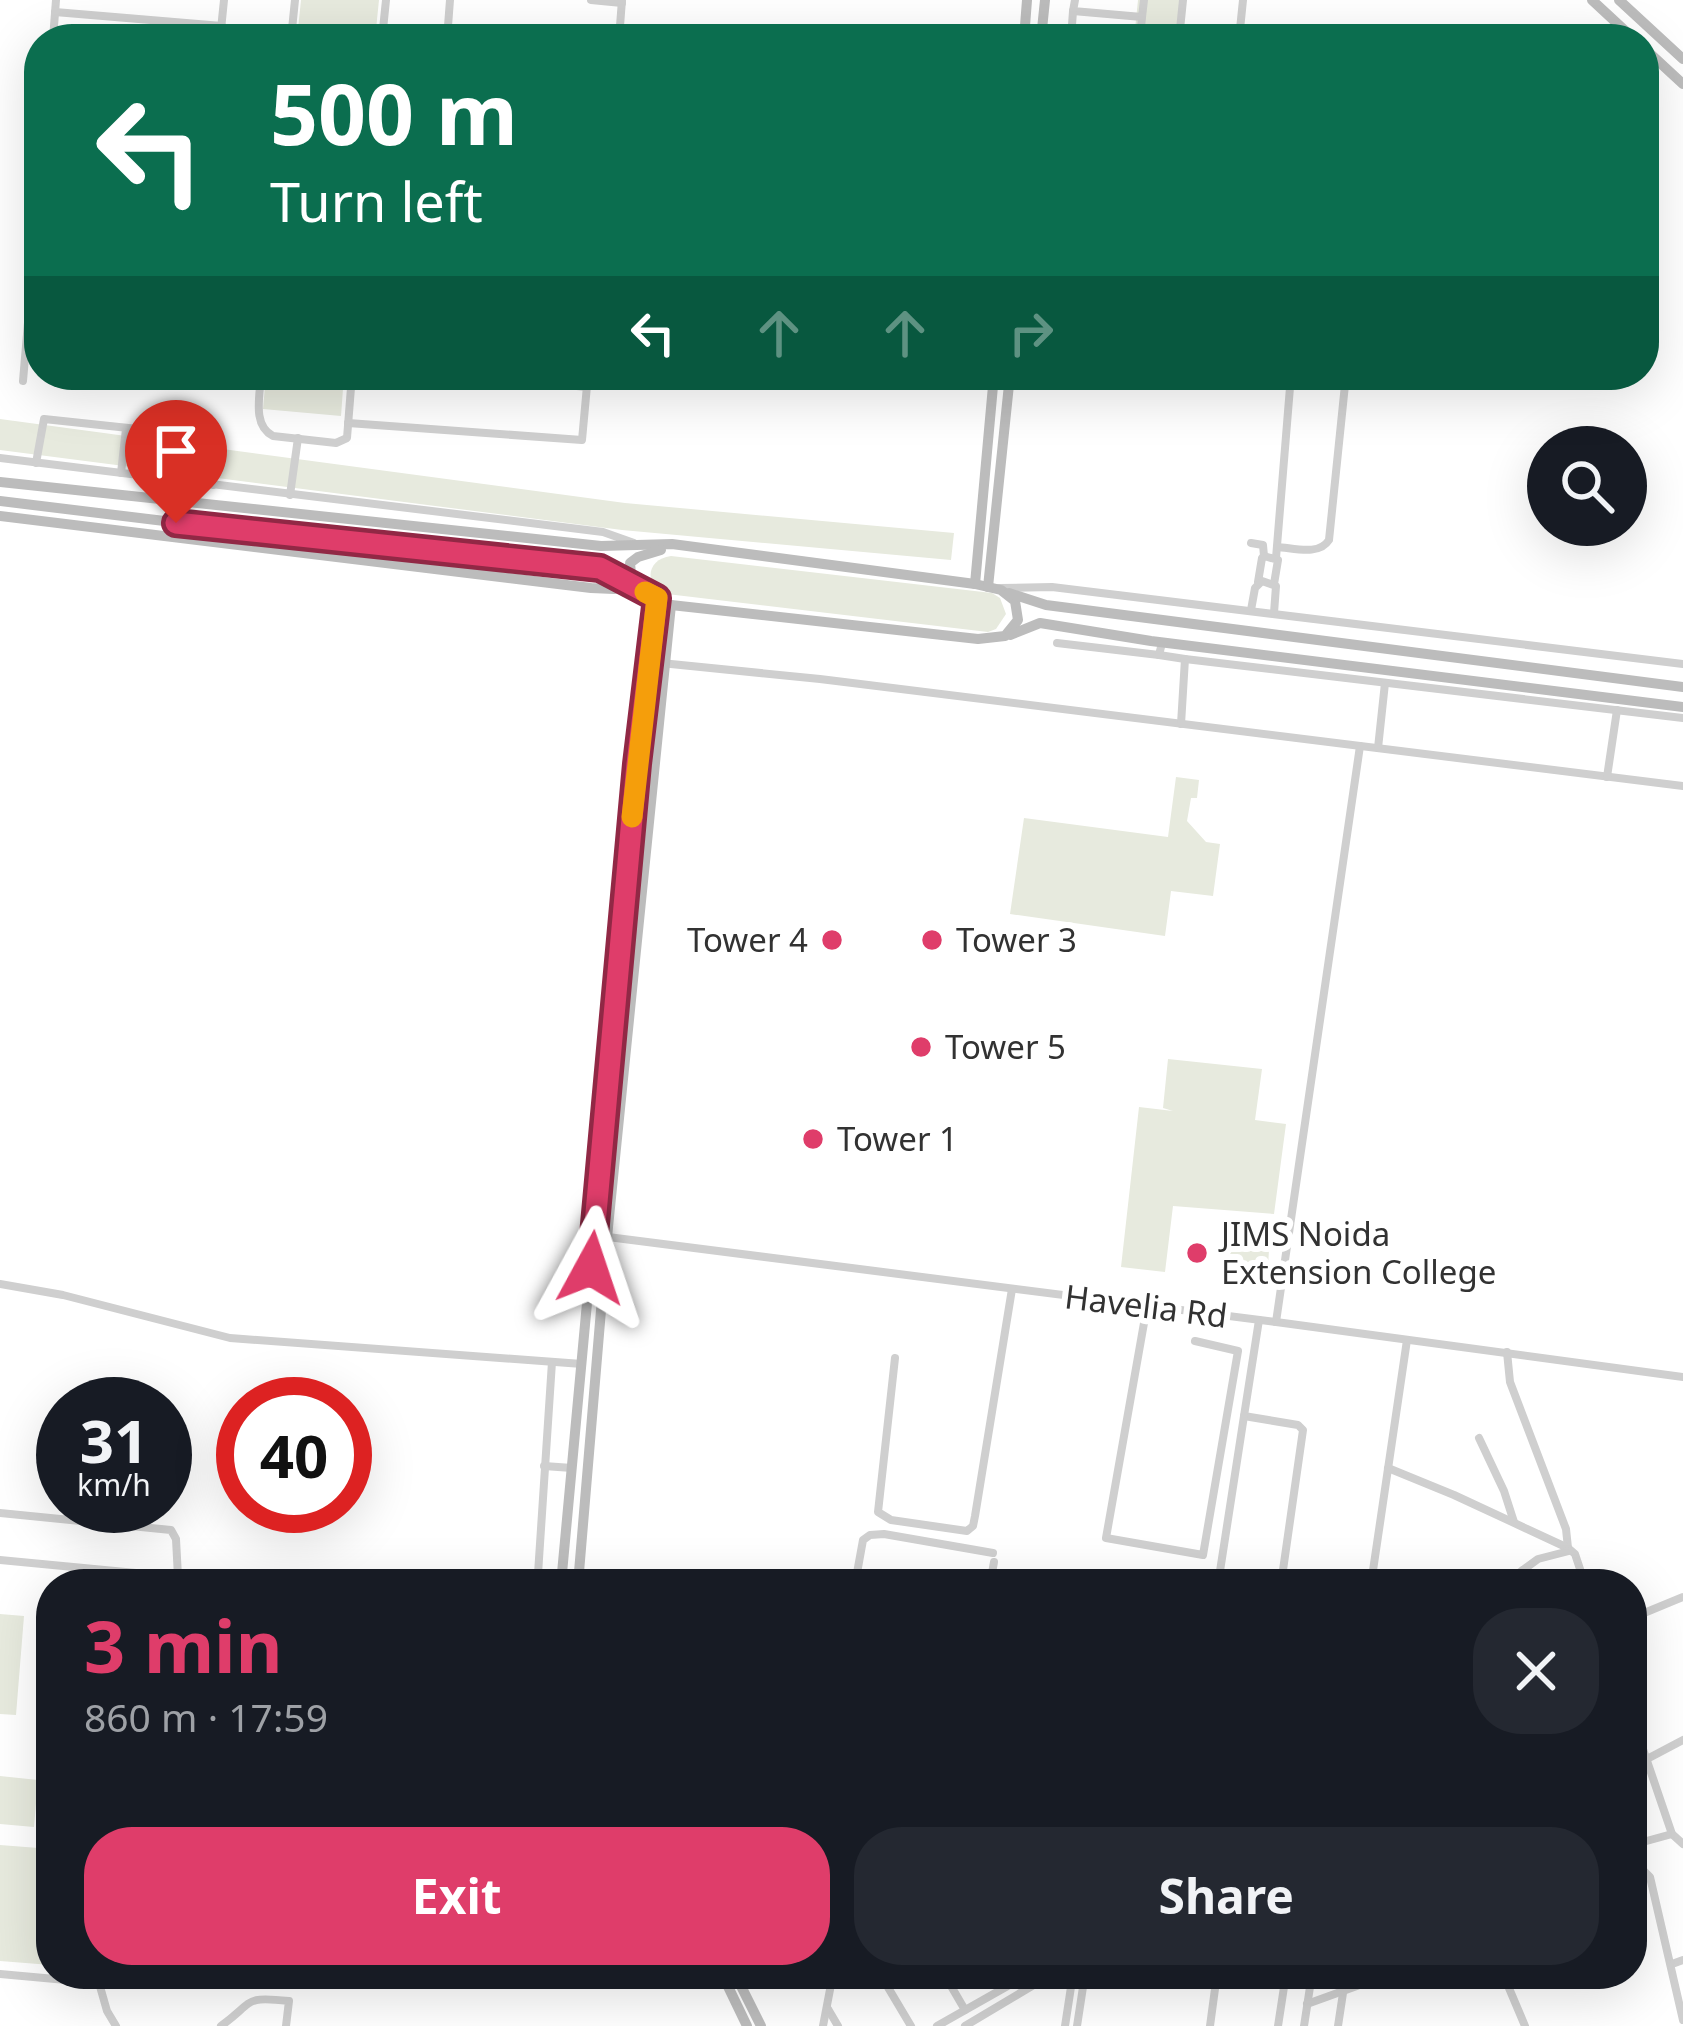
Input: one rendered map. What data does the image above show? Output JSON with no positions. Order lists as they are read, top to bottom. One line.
{"streets":{"street":["Havelia Rd"]},"places":["Tower 4","Tower 3","Tower 5","Tower 1","JIMS Noida Extension College"],"page":{"turn":["500 m","Turn left"],"speed":"31 km/h","limit":"40","heading":["3 min","860 m · 17:59"],"buttons":["Exit","Share"]}}
